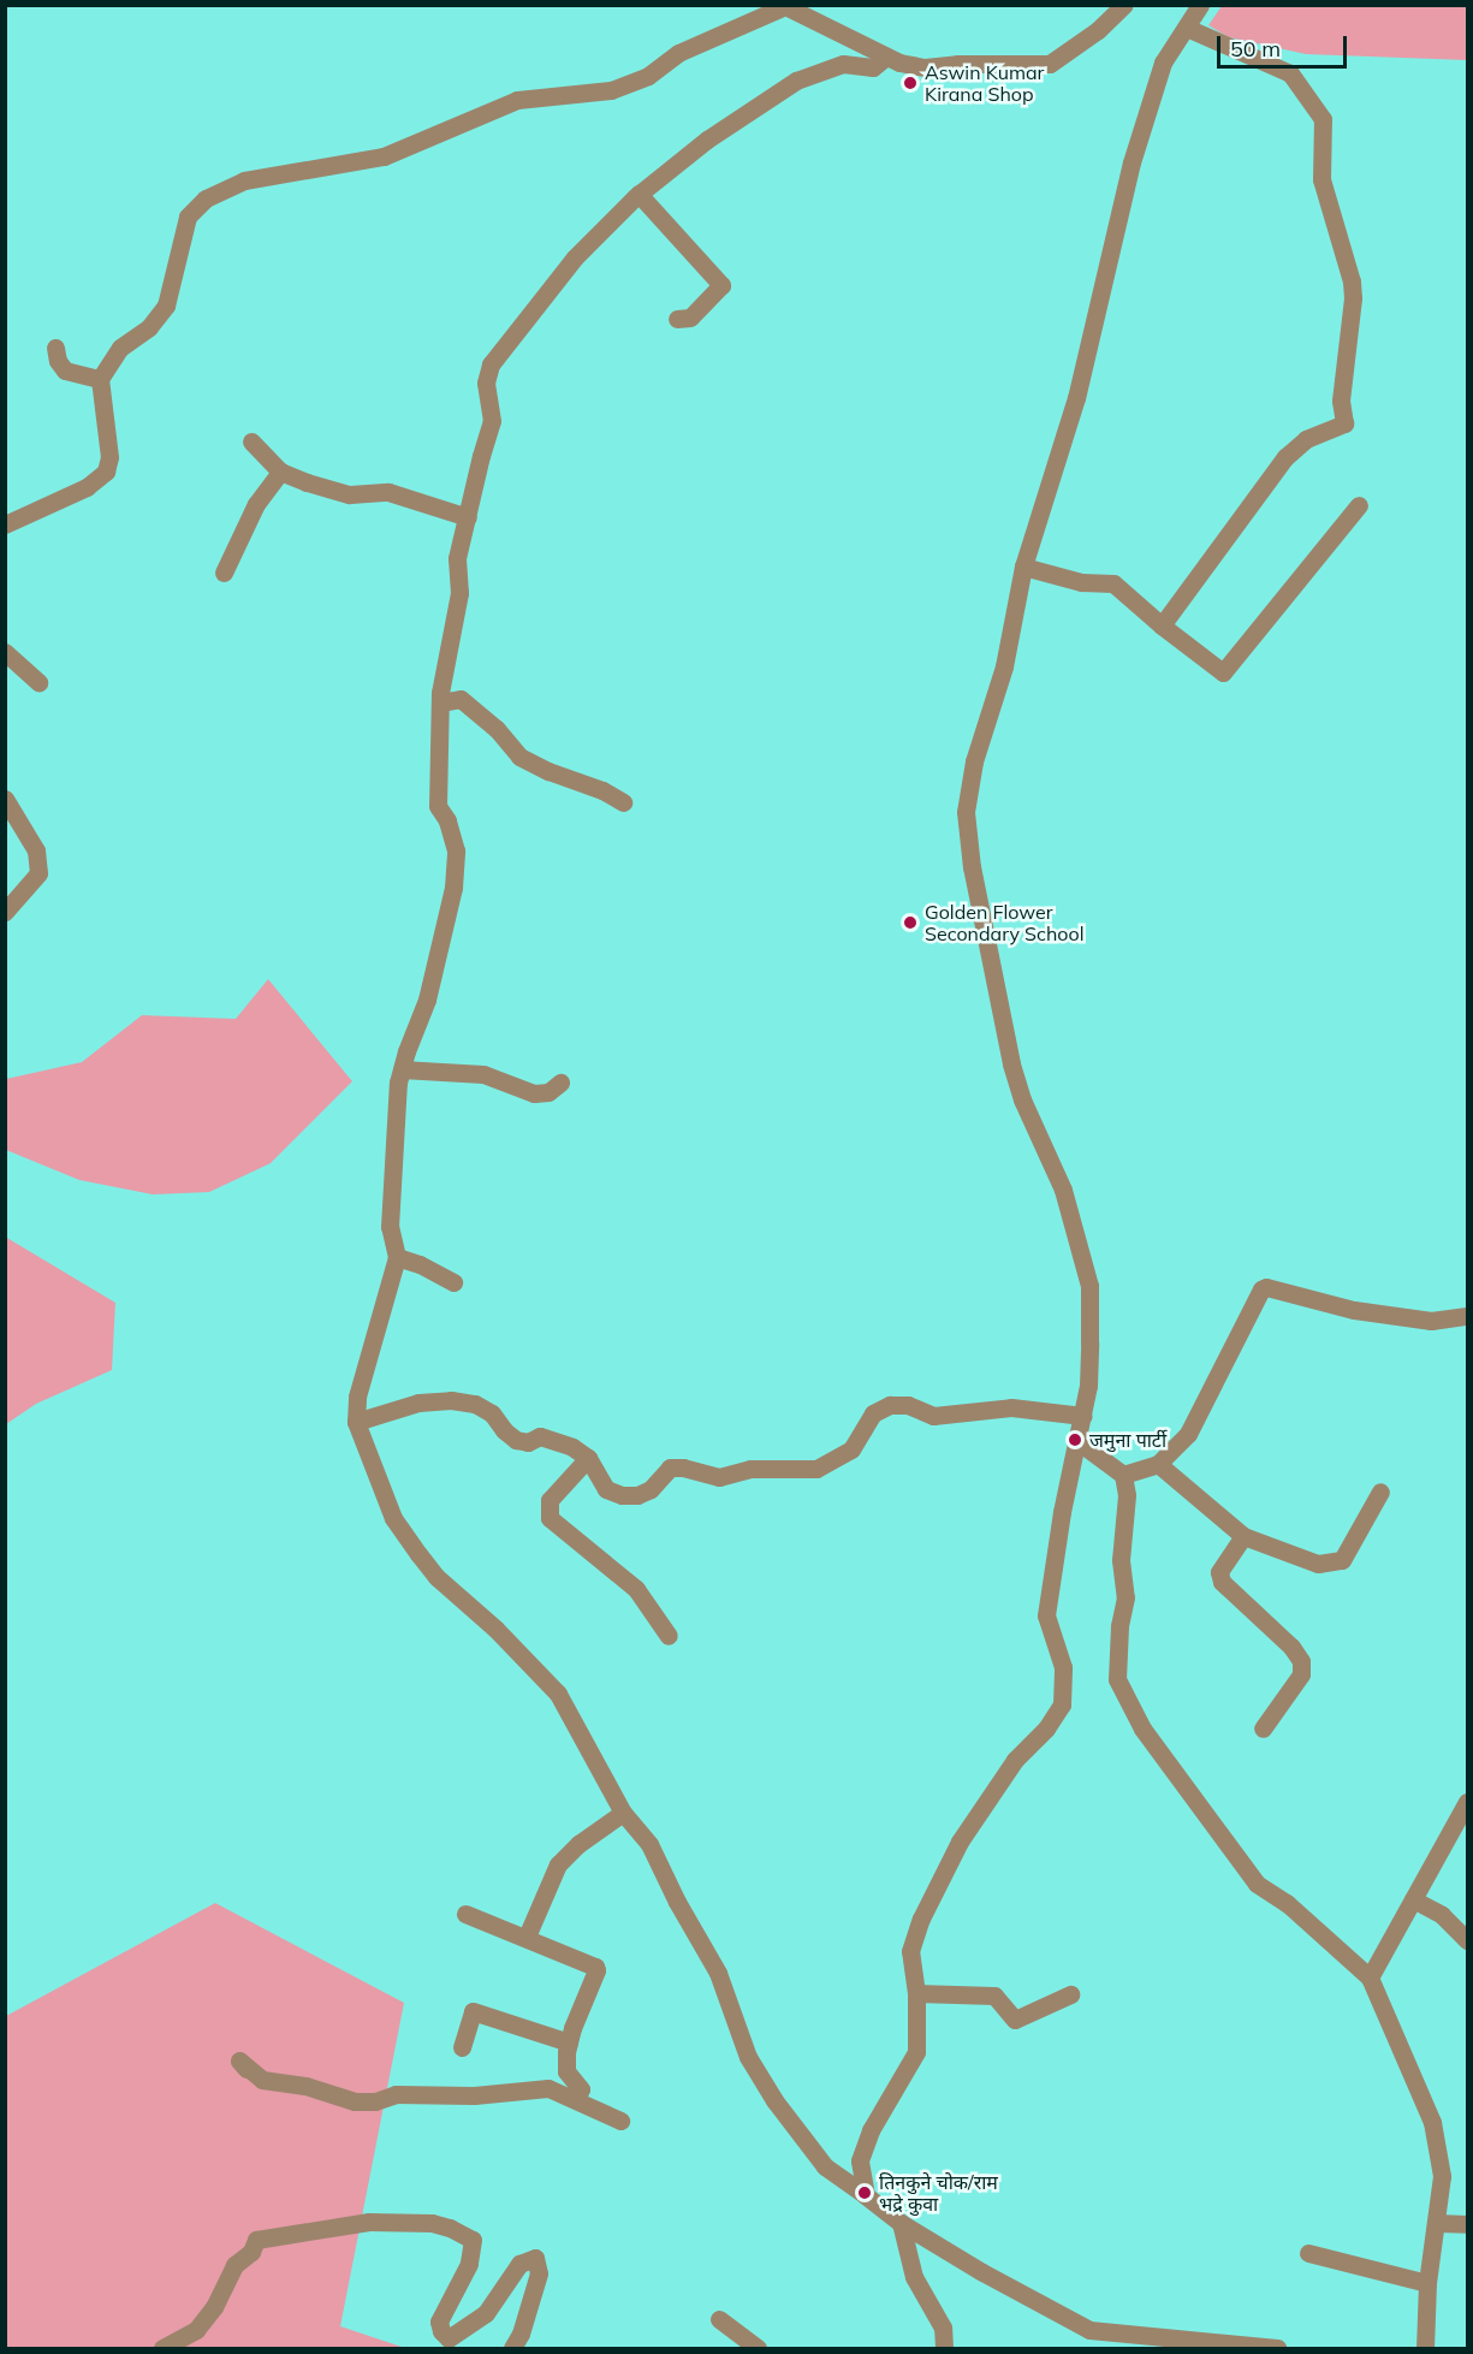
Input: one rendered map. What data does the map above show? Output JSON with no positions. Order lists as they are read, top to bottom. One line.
{"places":["Aswin Kumar Kirana Shop","Golden Flower Secondary School","जमुना पार्टी","तिनकुने चोक/राम भद्रे कुवा"],"scale_bar":"50 m"}
